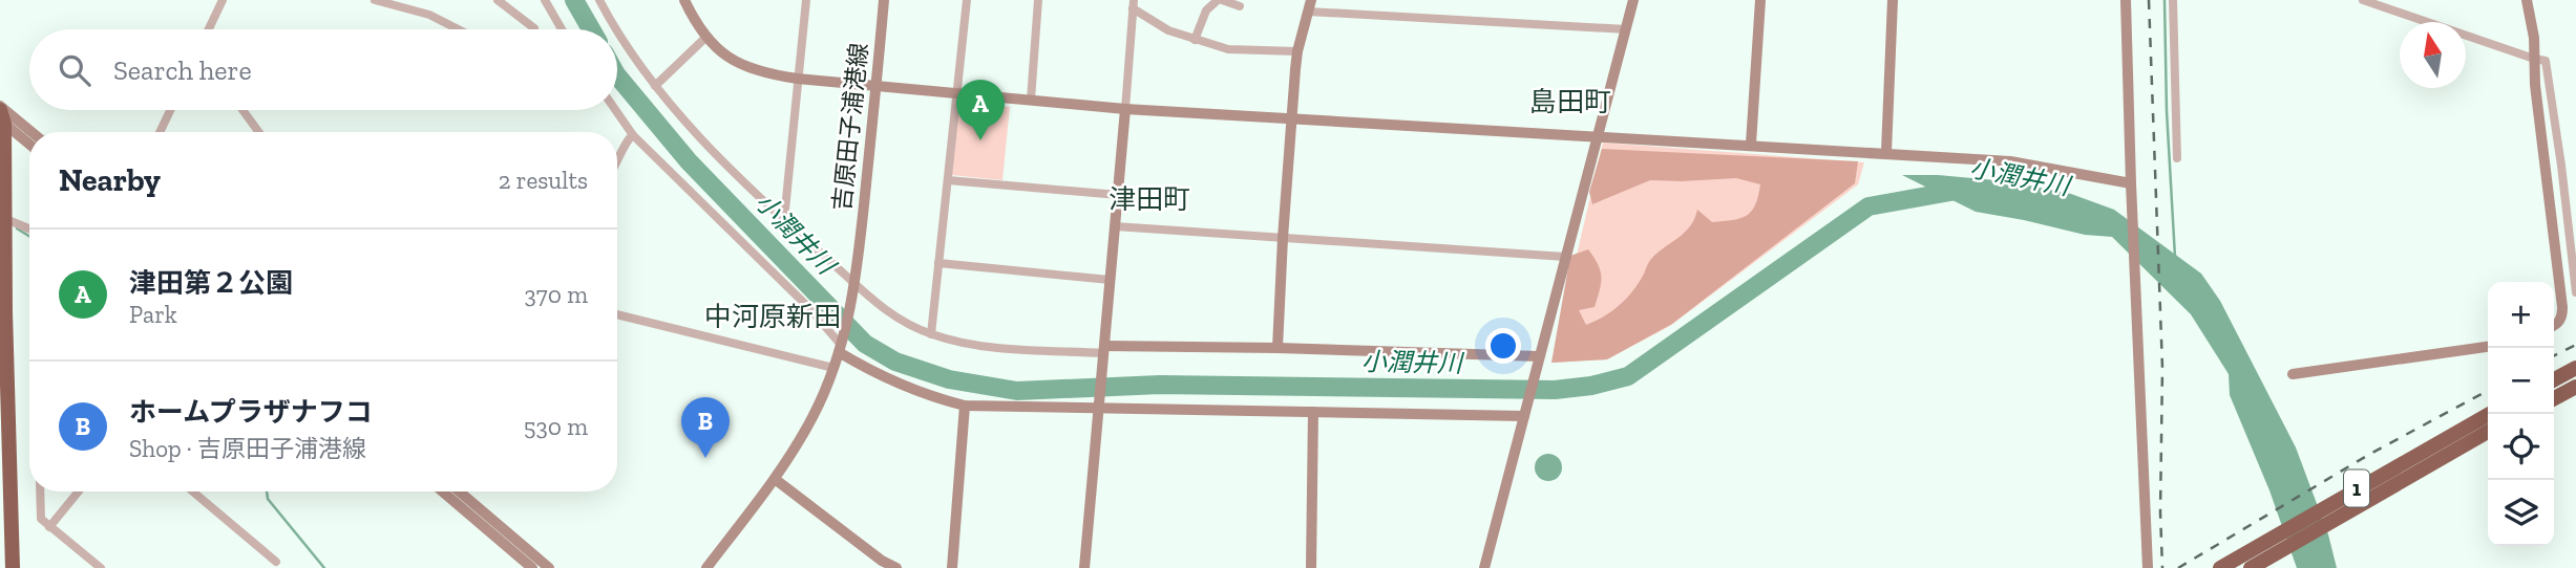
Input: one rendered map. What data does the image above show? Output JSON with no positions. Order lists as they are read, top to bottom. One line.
{"streets":{"highway":["1"],"street":["吉原田子浦港線"]},"districts":["島田町","津田町","中河原新田"],"water":["小潤井川"],"north":"top","page":{"search":"Search here","pins":["A","B"],"heading":["Nearby","2 results"],"list":[{"mark":"A","name":"津田第２公園","note":"Park","value":"370 m"},{"mark":"B","name":"ホームプラザナフコ","note":"Shop · 吉原田子浦港線","value":"530 m"}],"map_buttons":["+","−"]}}
